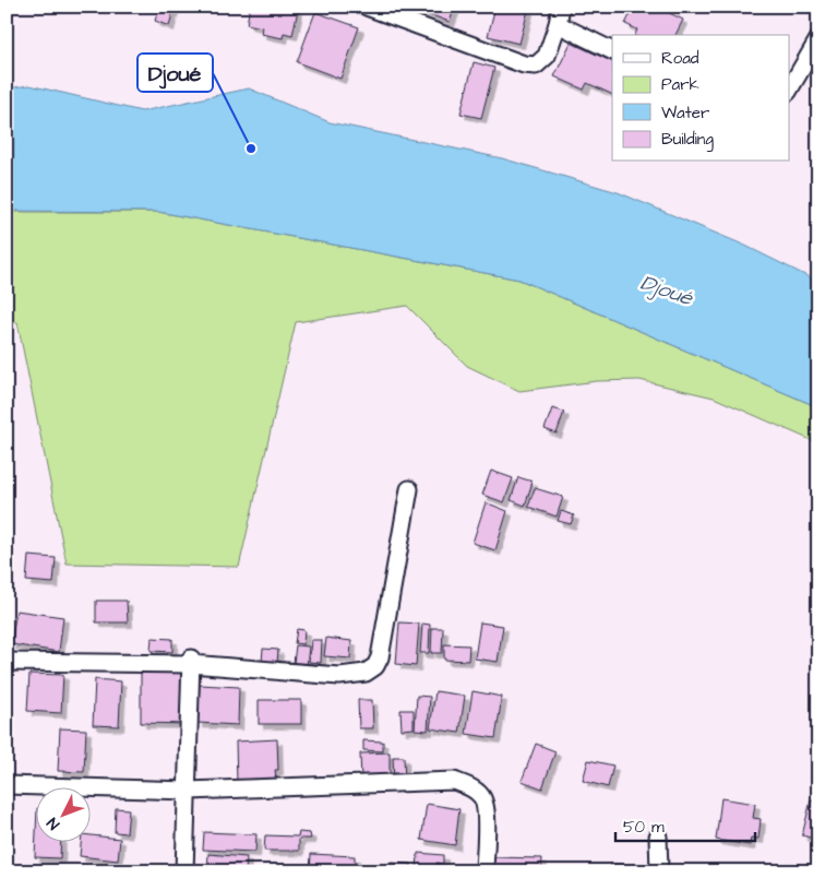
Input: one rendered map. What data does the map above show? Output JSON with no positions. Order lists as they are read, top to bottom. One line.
{"water":["Djoué"],"places":["Djoué"],"legend":["Road","Park","Water","Building"],"scale_bar":"50 m","north":"bottom left"}
